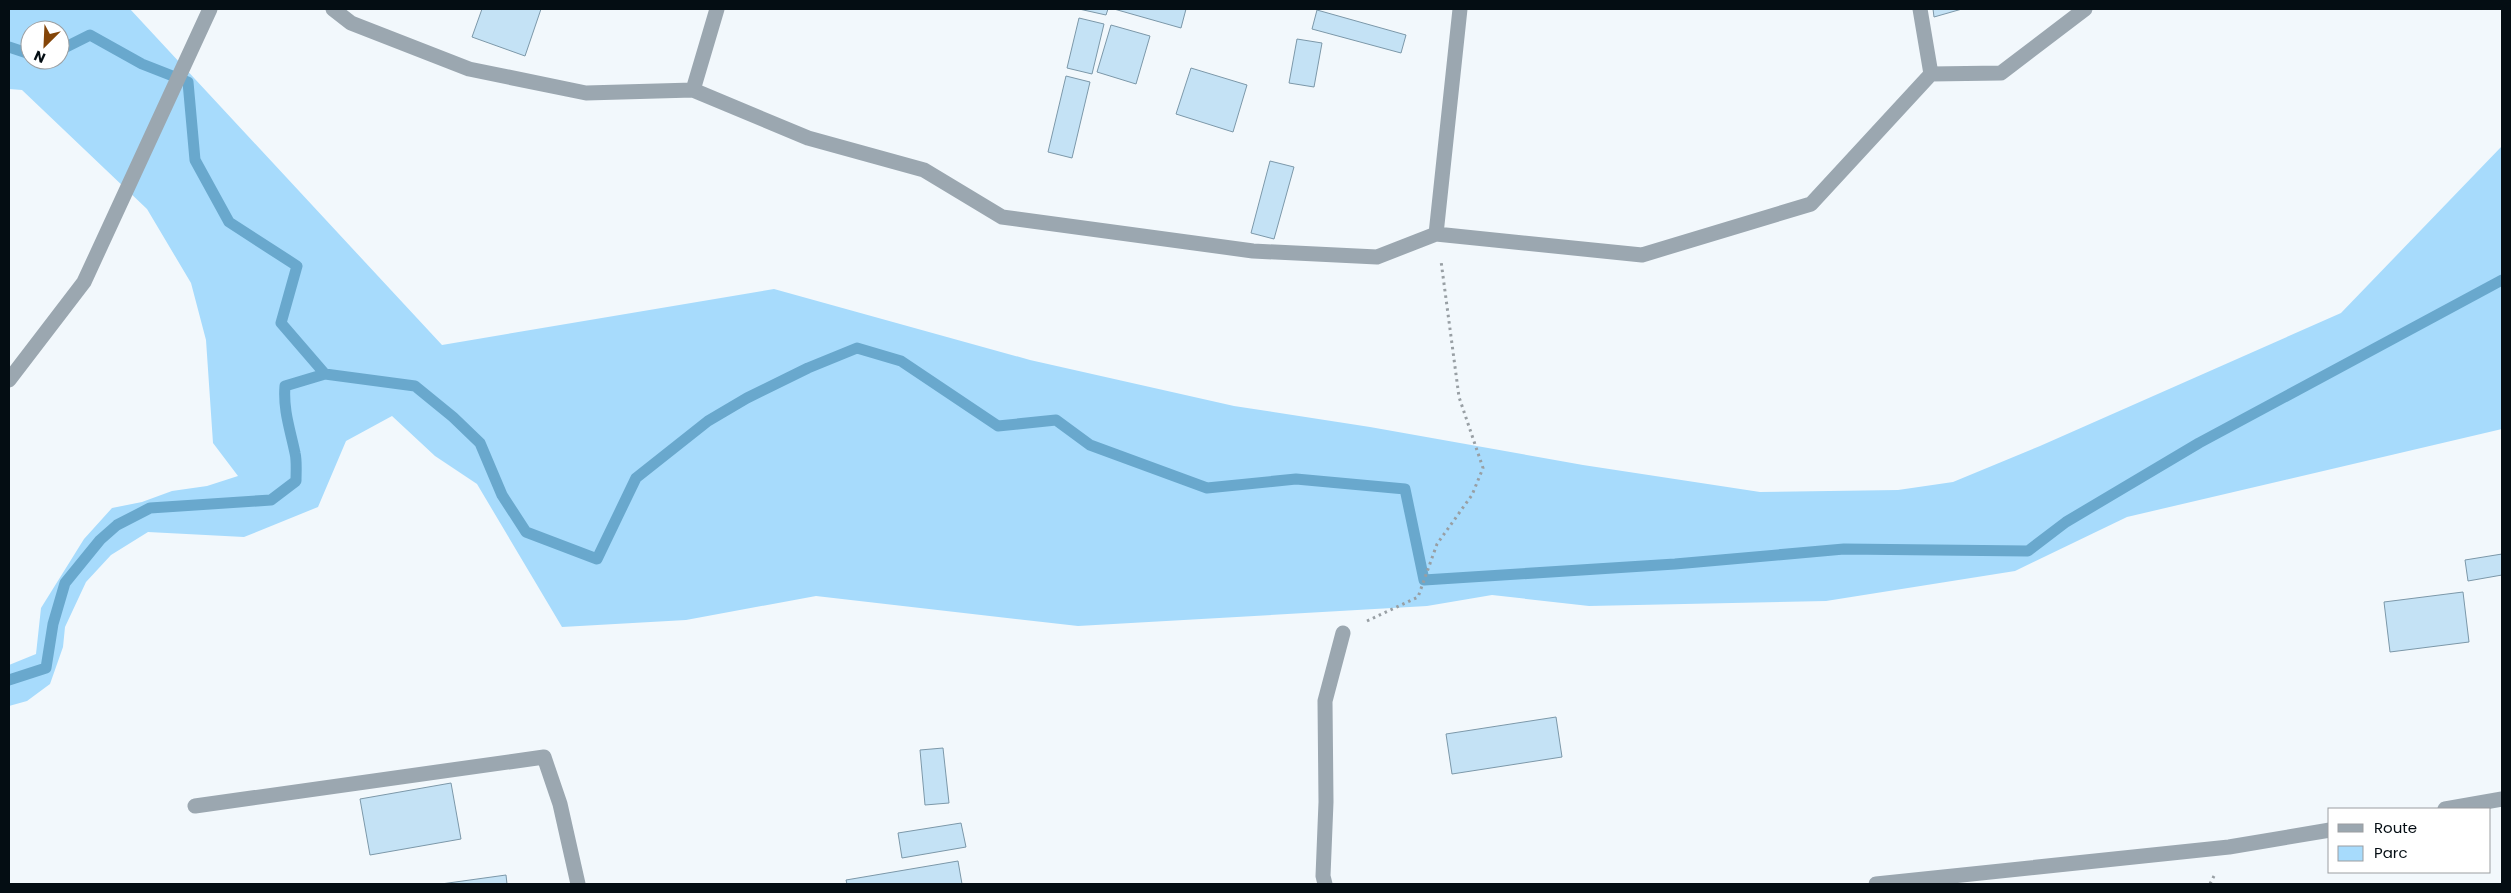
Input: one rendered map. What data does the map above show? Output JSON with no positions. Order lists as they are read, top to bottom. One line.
{"legend":["Route","Parc"],"north":"bottom left"}
